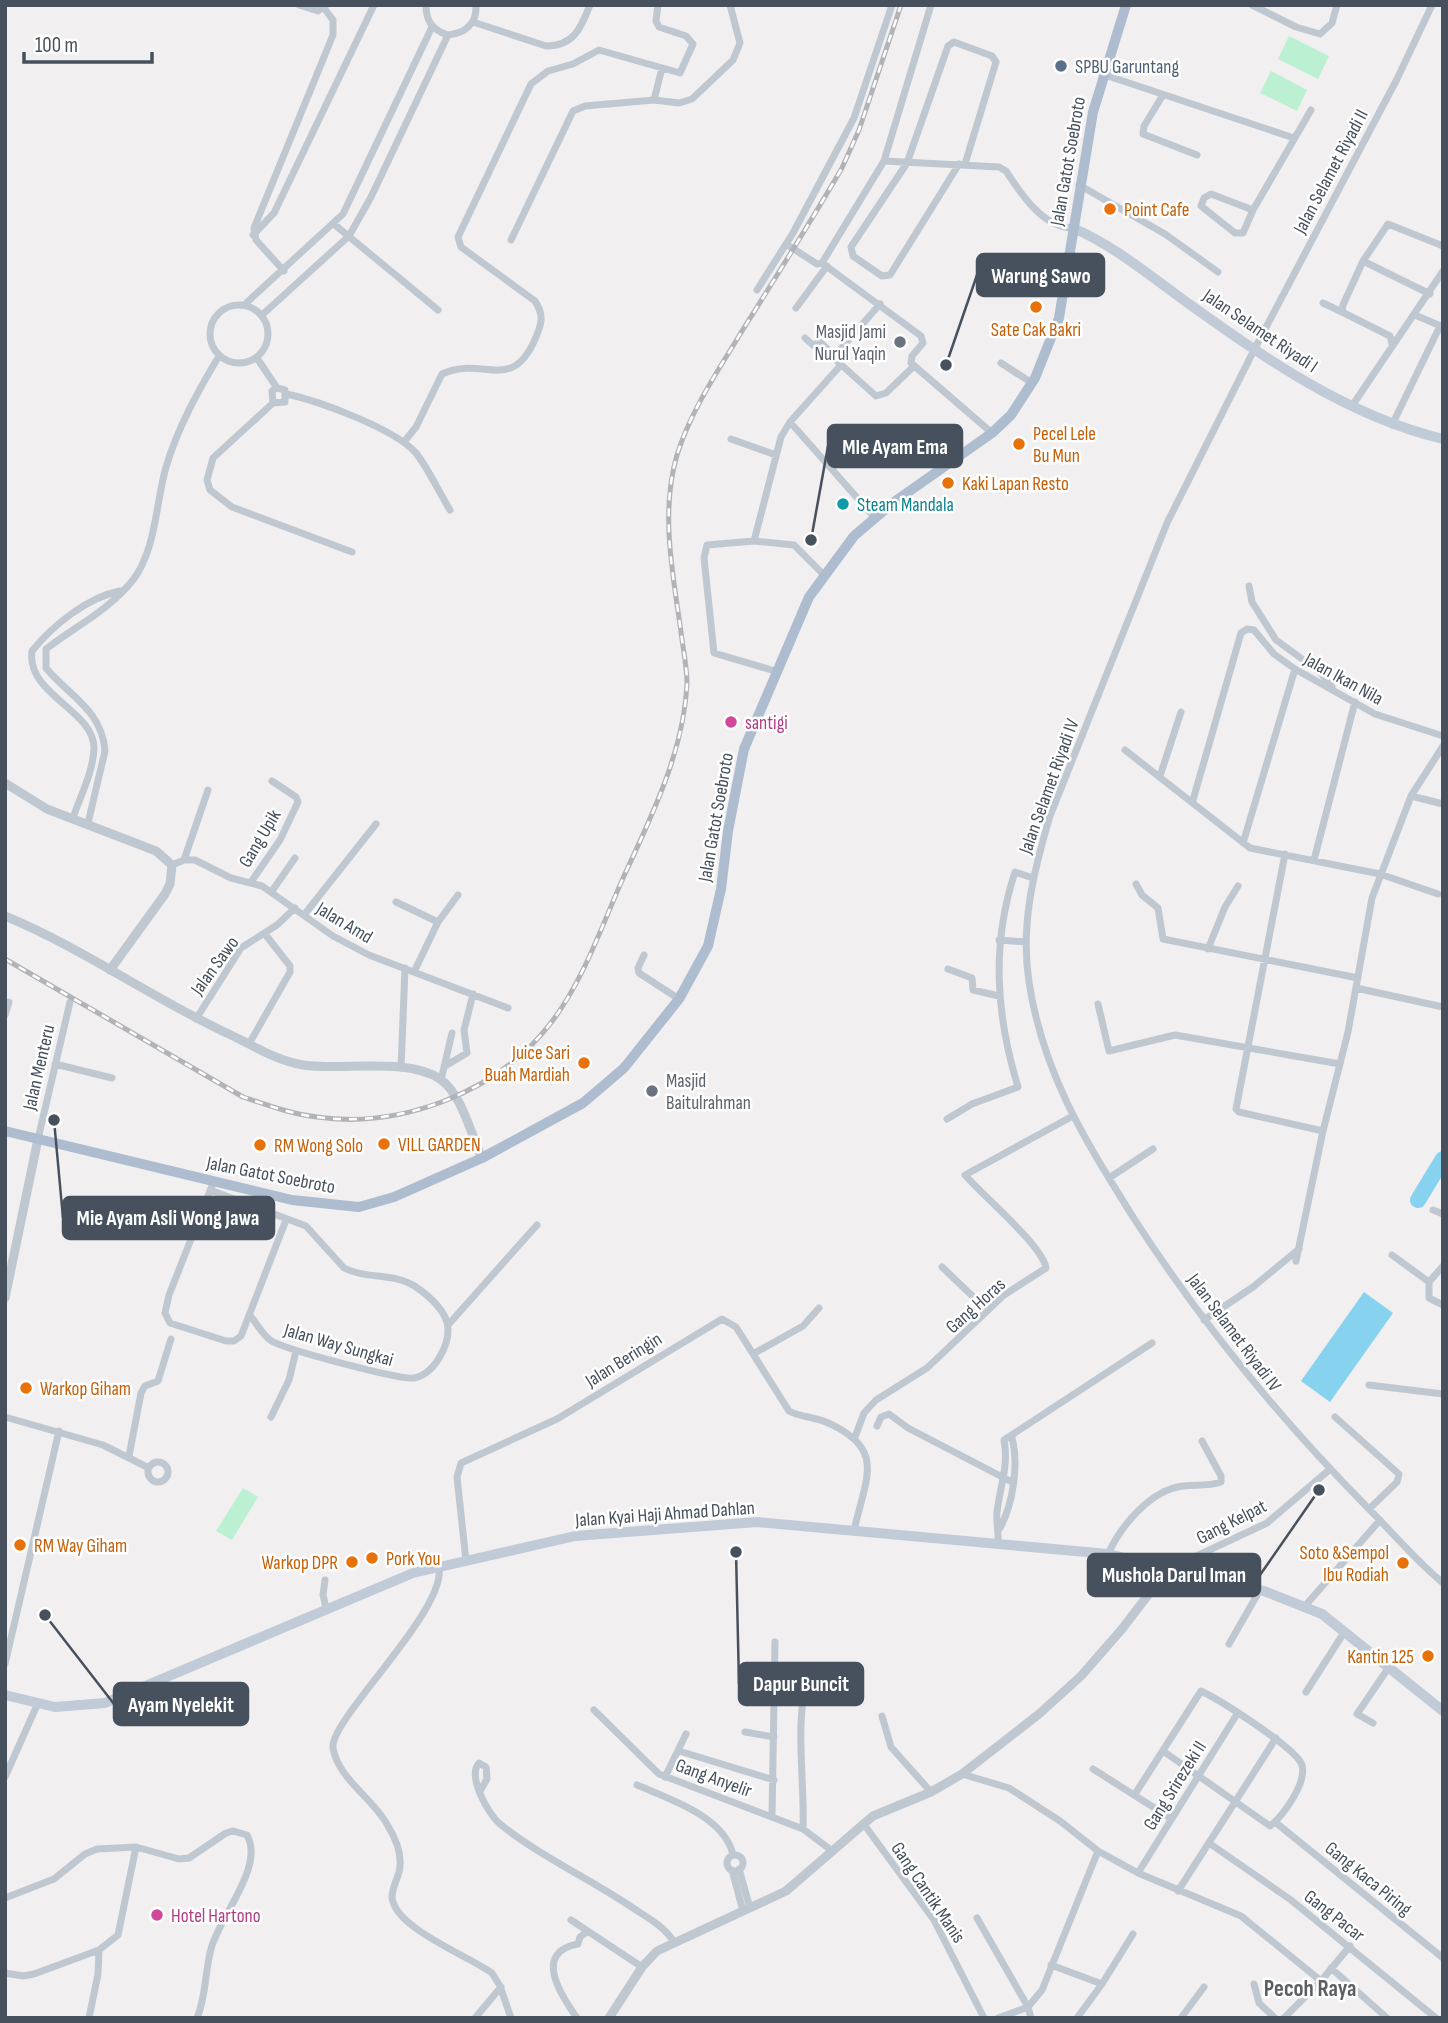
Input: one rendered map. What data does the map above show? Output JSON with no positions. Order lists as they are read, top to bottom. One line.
{"streets":{"main road":["Jalan Gatot Soebroto","Jalan Selamet Riyadi I","Jalan Kyai Haji Ahmad Dahlan"],"street":["Jalan Selamet Riyadi II","Jalan Ikan Nila","Jalan Selamet Riyadi IV","Gang Upik","Jalan Amd","Jalan Sawo","Jalan Menteru","Gang Horas","Jalan Way Sungkai","Jalan Beringin","Gang Kelpat","Gang Anyelir","Gang Srirezeki II","Gang Kaca Piring","Gang Cantik Manis","Gang Pacar"]},"crossings":[["Jalan Gatot Soebroto","Jalan Selamet Riyadi I"],["Jalan Gatot Soebroto","Jalan Menteru"],["Jalan Selamet Riyadi II","Jalan Selamet Riyadi I"],["Jalan Selamet Riyadi II","Jalan Selamet Riyadi IV"],["Jalan Selamet Riyadi I","Jalan Selamet Riyadi IV"],["Jalan Selamet Riyadi IV","Gang Horas"],["Jalan Selamet Riyadi IV","Gang Kelpat"],["Gang Upik","Jalan Amd"],["Jalan Amd","Jalan Sawo"],["Gang Horas","Jalan Beringin"],["Jalan Beringin","Jalan Kyai Haji Ahmad Dahlan"],["Jalan Kyai Haji Ahmad Dahlan","Gang Kelpat"]],"districts":["Pecoh Raya"],"places":["SPBU Garuntang","Point Cafe","Sate Cak Bakri","Masjid Jami Nurul Yaqin","Warung Sawo","Pecel Lele Bu Mun","Kaki Lapan Resto","Steam Mandala","MIe Ayam Ema","santigi","Juice Sari Buah Mardiah","Masjid Baitulrahman","Mie Ayam Asli Wong Jawa","VILL GARDEN","RM Wong Solo","Warkop Giham","Mushola Darul Iman","RM Way Giham","Dapur Buncit","Pork You","Warkop DPR","Soto &Sempol Ibu Rodiah","Ayam Nyelekit","Kantin 125","Hotel Hartono"],"scale_bar":"100 m"}
